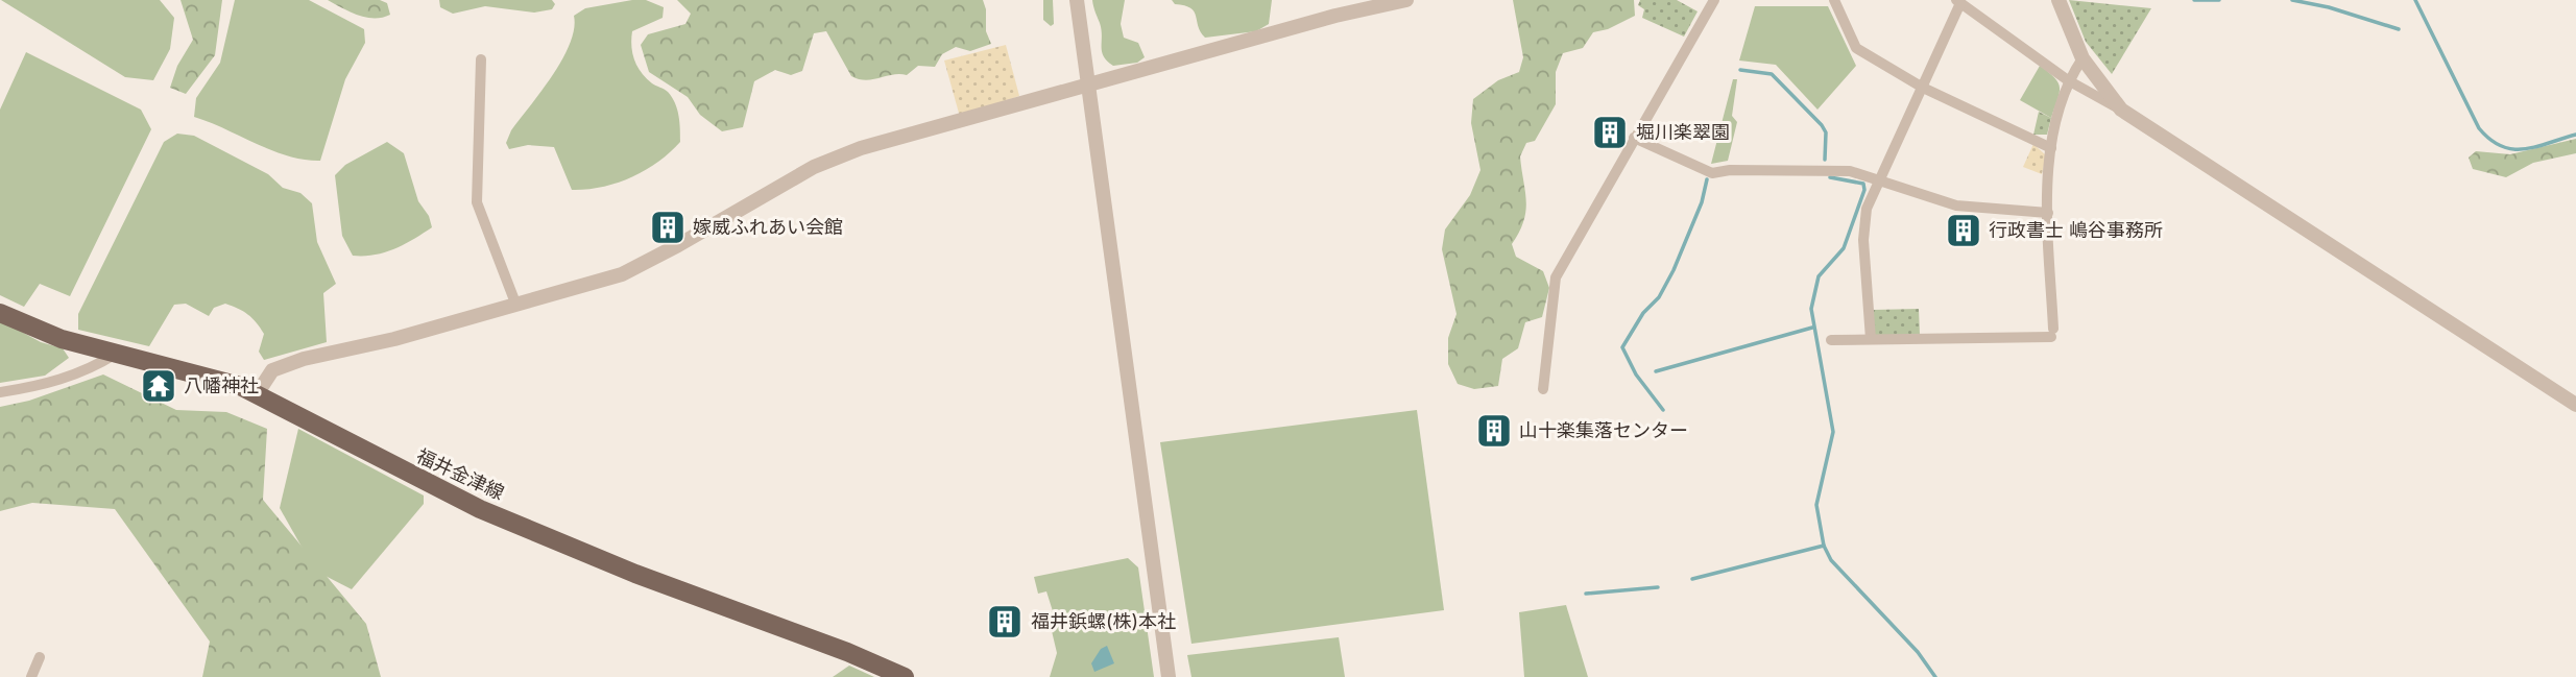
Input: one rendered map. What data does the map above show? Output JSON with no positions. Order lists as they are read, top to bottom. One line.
{"streets":{"main road":["福井金津線"]},"places":{"building":["堀川楽翠園","嫁威ふれあい会館","行政書士 嶋谷事務所","山十楽集落センター","福井鋲螺(株)本社"],"temple":["八幡神社"]}}
